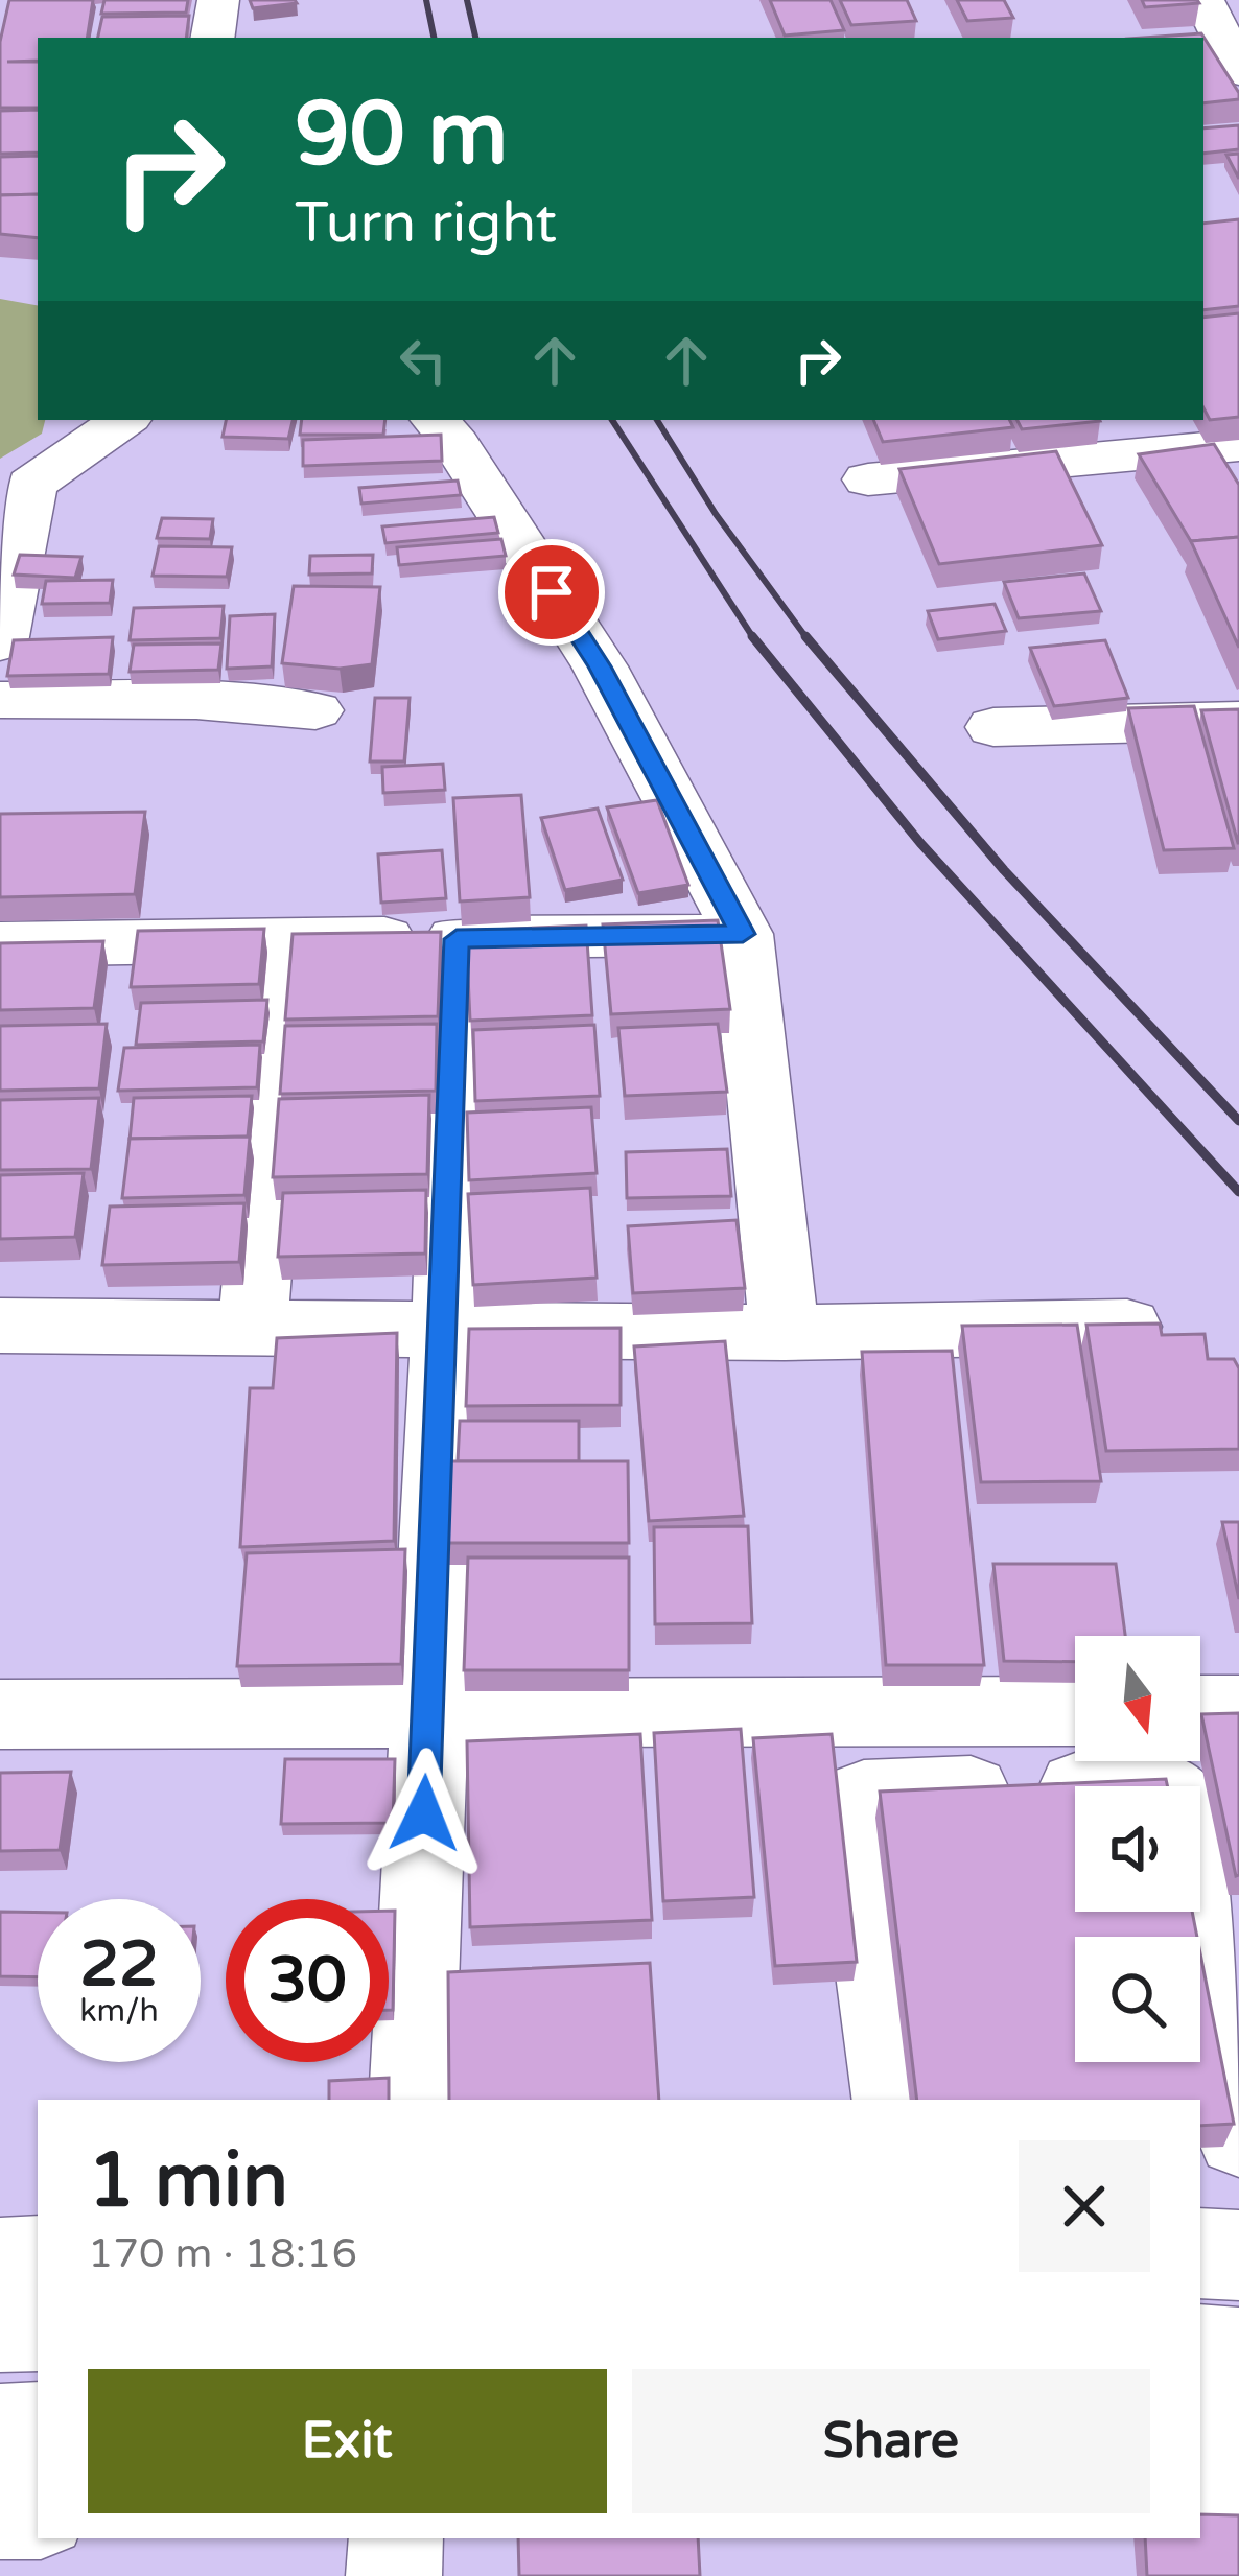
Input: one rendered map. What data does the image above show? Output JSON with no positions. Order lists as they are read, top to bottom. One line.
{"north":"bottom","page":{"turn":["90 m","Turn right"],"speed":"22 km/h","limit":"30","heading":["1 min","170 m · 18:16"],"buttons":["Exit","Share"]}}
